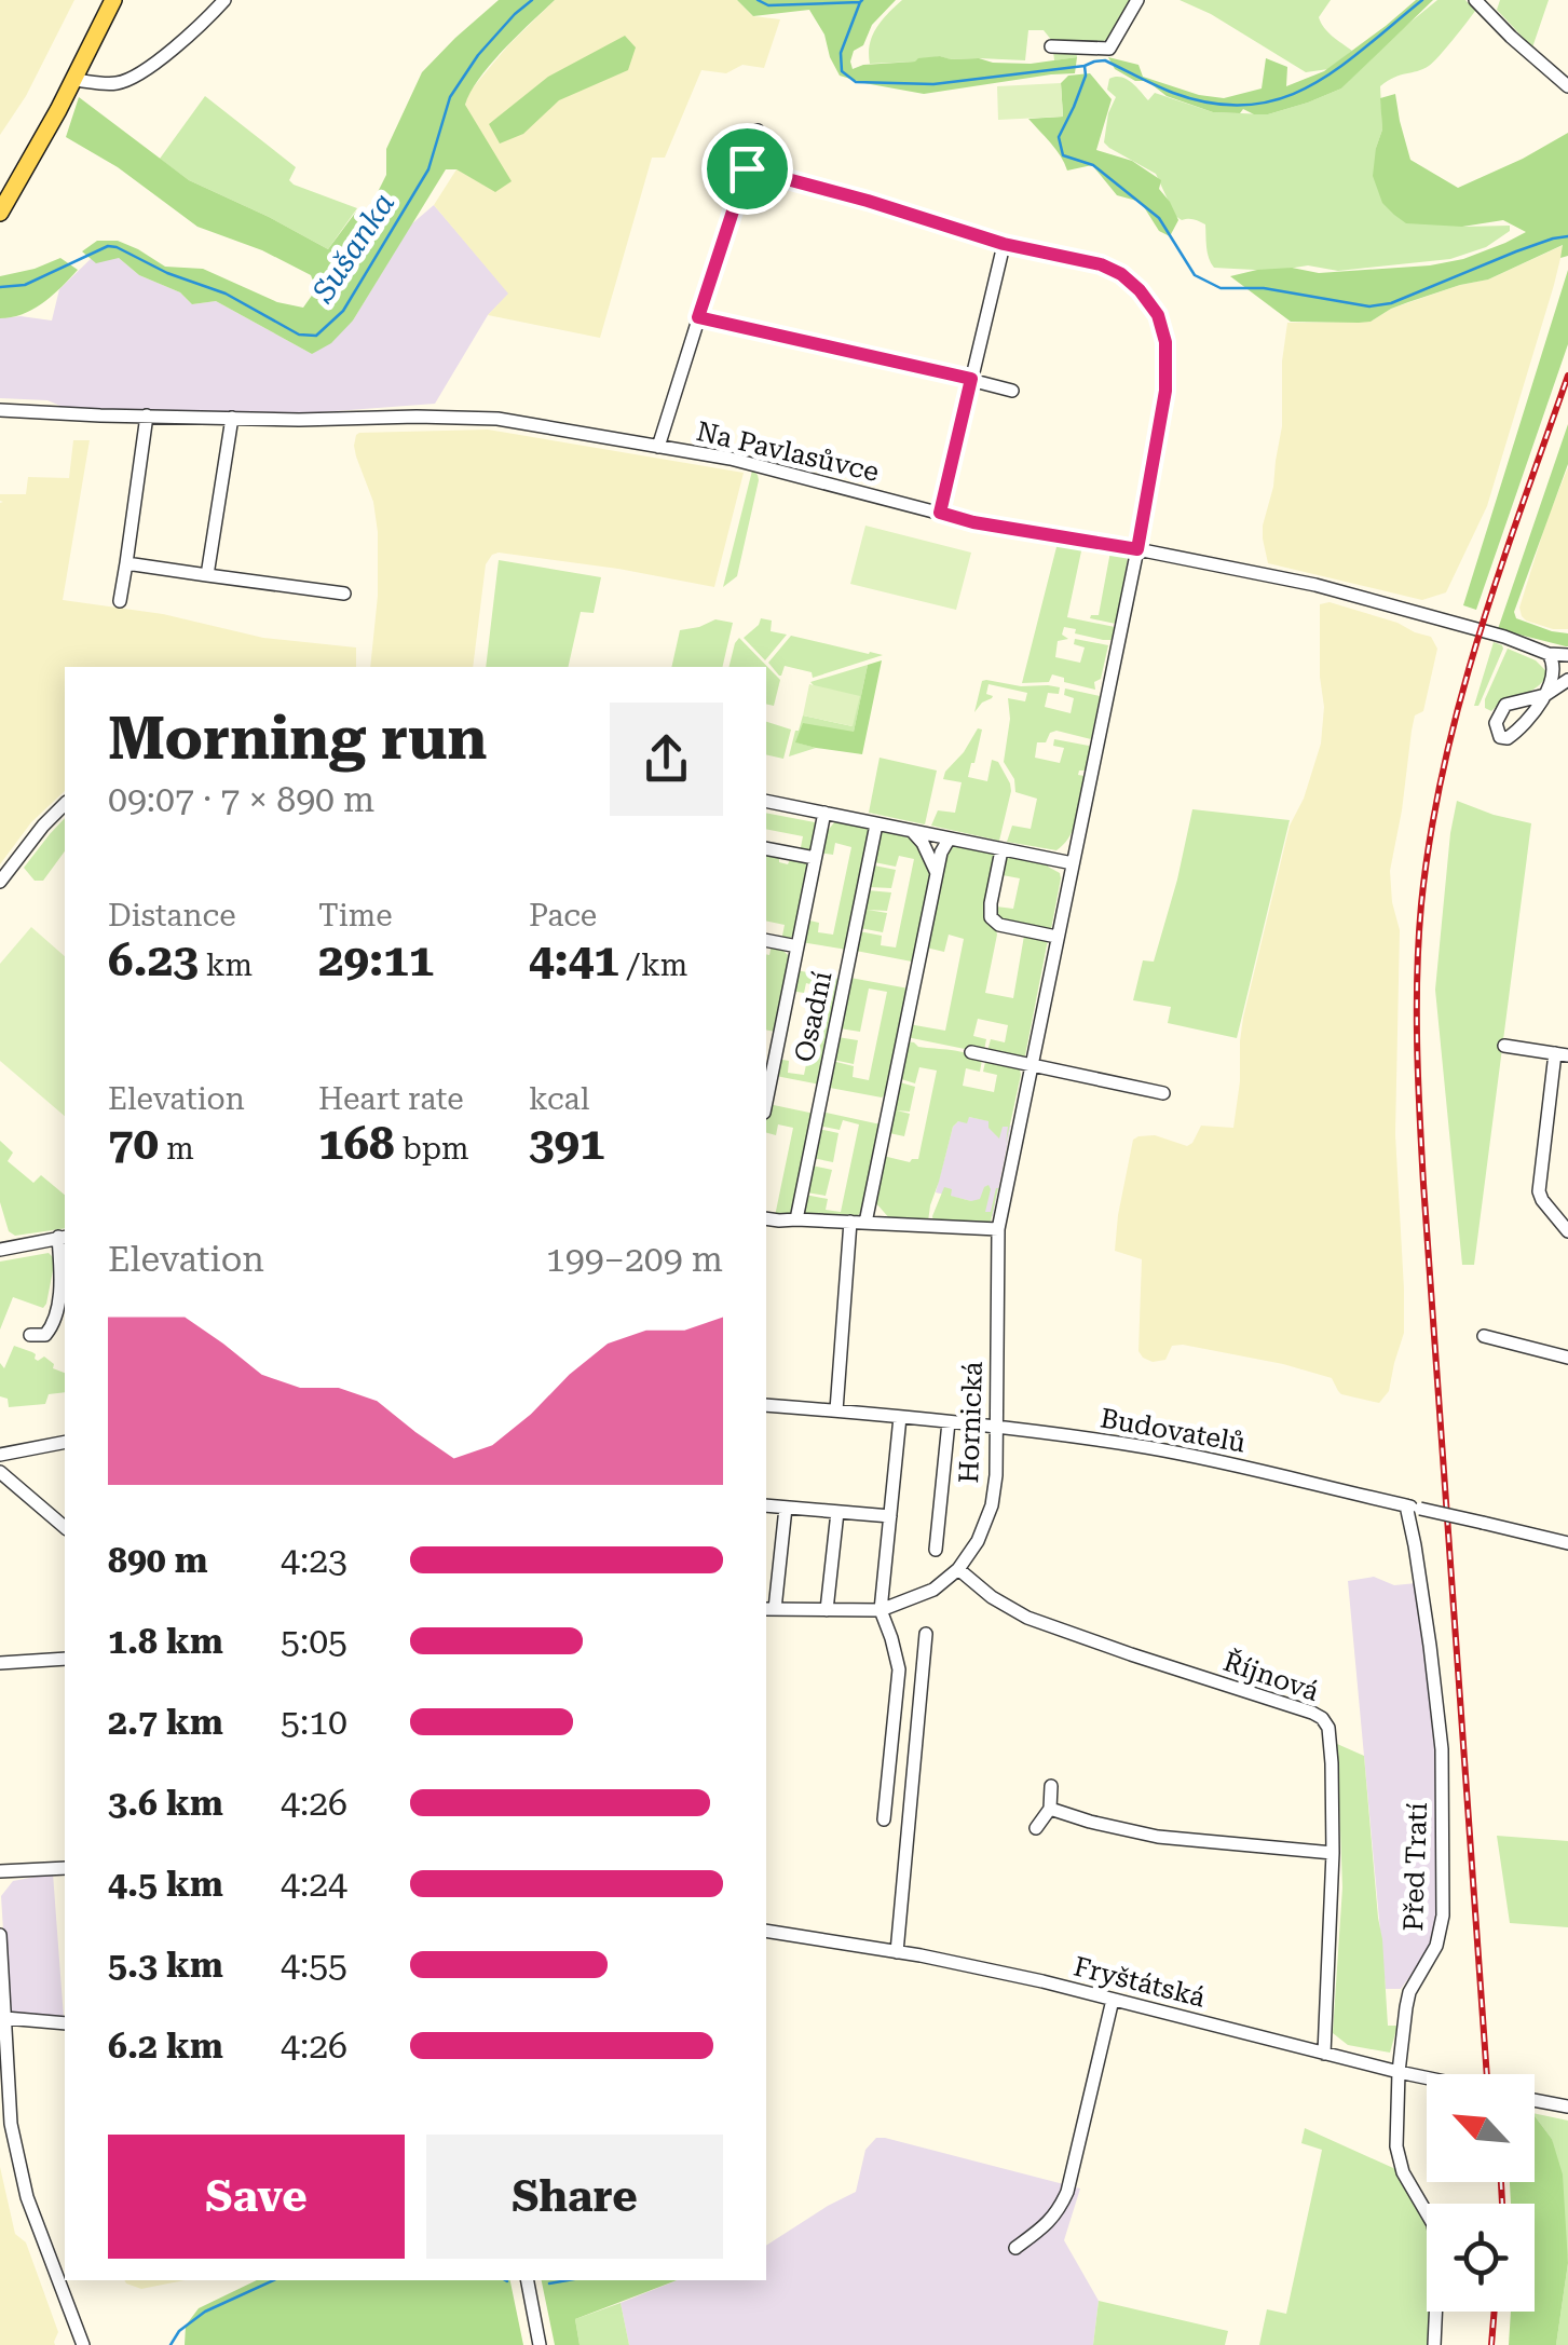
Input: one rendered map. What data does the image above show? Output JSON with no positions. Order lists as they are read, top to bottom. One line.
{"streets":{"street":["Na Pavlasůvce","Osadní","Hornická","Budovatelů","Říjnová","Před Tratí","Fryštátská"]},"crossings":[["Na Pavlasůvce","Hornická"],["Hornická","Budovatelů"],["Hornická","Říjnová"],["Budovatelů","Před Tratí"],["Říjnová","Fryštátská"],["Před Tratí","Fryštátská"]],"water":["Sušanka"],"north":"top left","page":{"heading":["Morning run","09:07 · 7 × 890 m"],"stats":[["Distance","6.23 km"],["Time","29:11"],["Pace","4:41 /km"],["Elevation","70 m"],["Heart rate","168 bpm"],["kcal","391"]],"chart":["Elevation","199–209 m"],"list":[{"name":"890 m","note":"4:23"},{"name":"1.8 km","note":"5:05"},{"name":"2.7 km","note":"5:10"},{"name":"3.6 km","note":"4:26"},{"name":"4.5 km","note":"4:24"},{"name":"5.3 km","note":"4:55"},{"name":"6.2 km","note":"4:26"}],"buttons":["Save","Share"]}}
